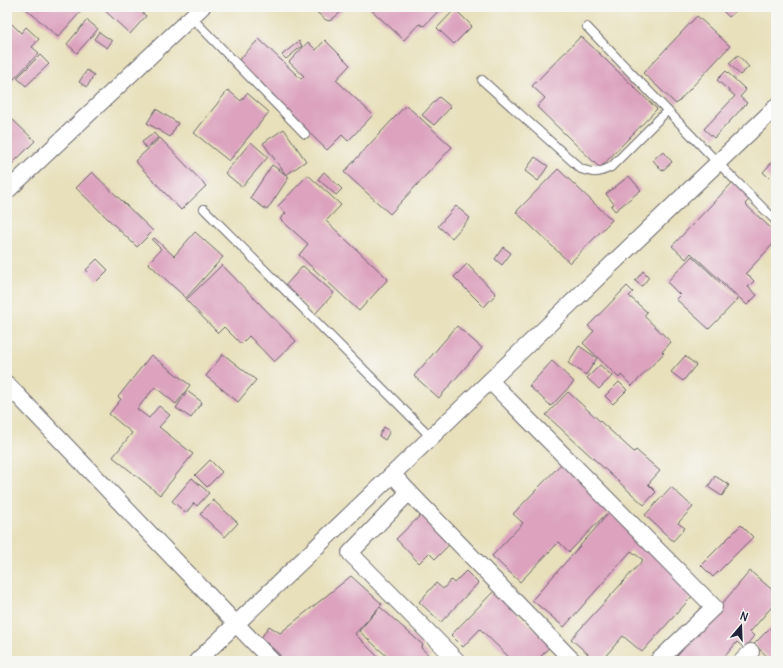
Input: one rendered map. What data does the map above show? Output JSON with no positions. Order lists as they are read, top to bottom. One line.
{"north":"top"}
